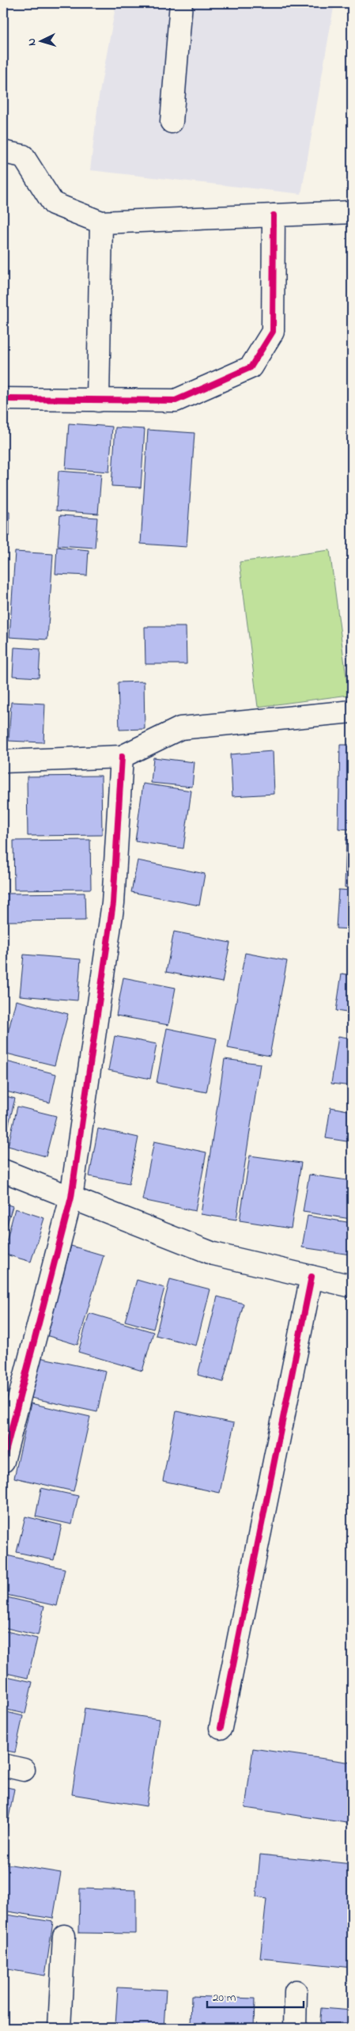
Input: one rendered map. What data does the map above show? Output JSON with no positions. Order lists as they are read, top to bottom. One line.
{"scale_bar":"20 m","north":"left"}
